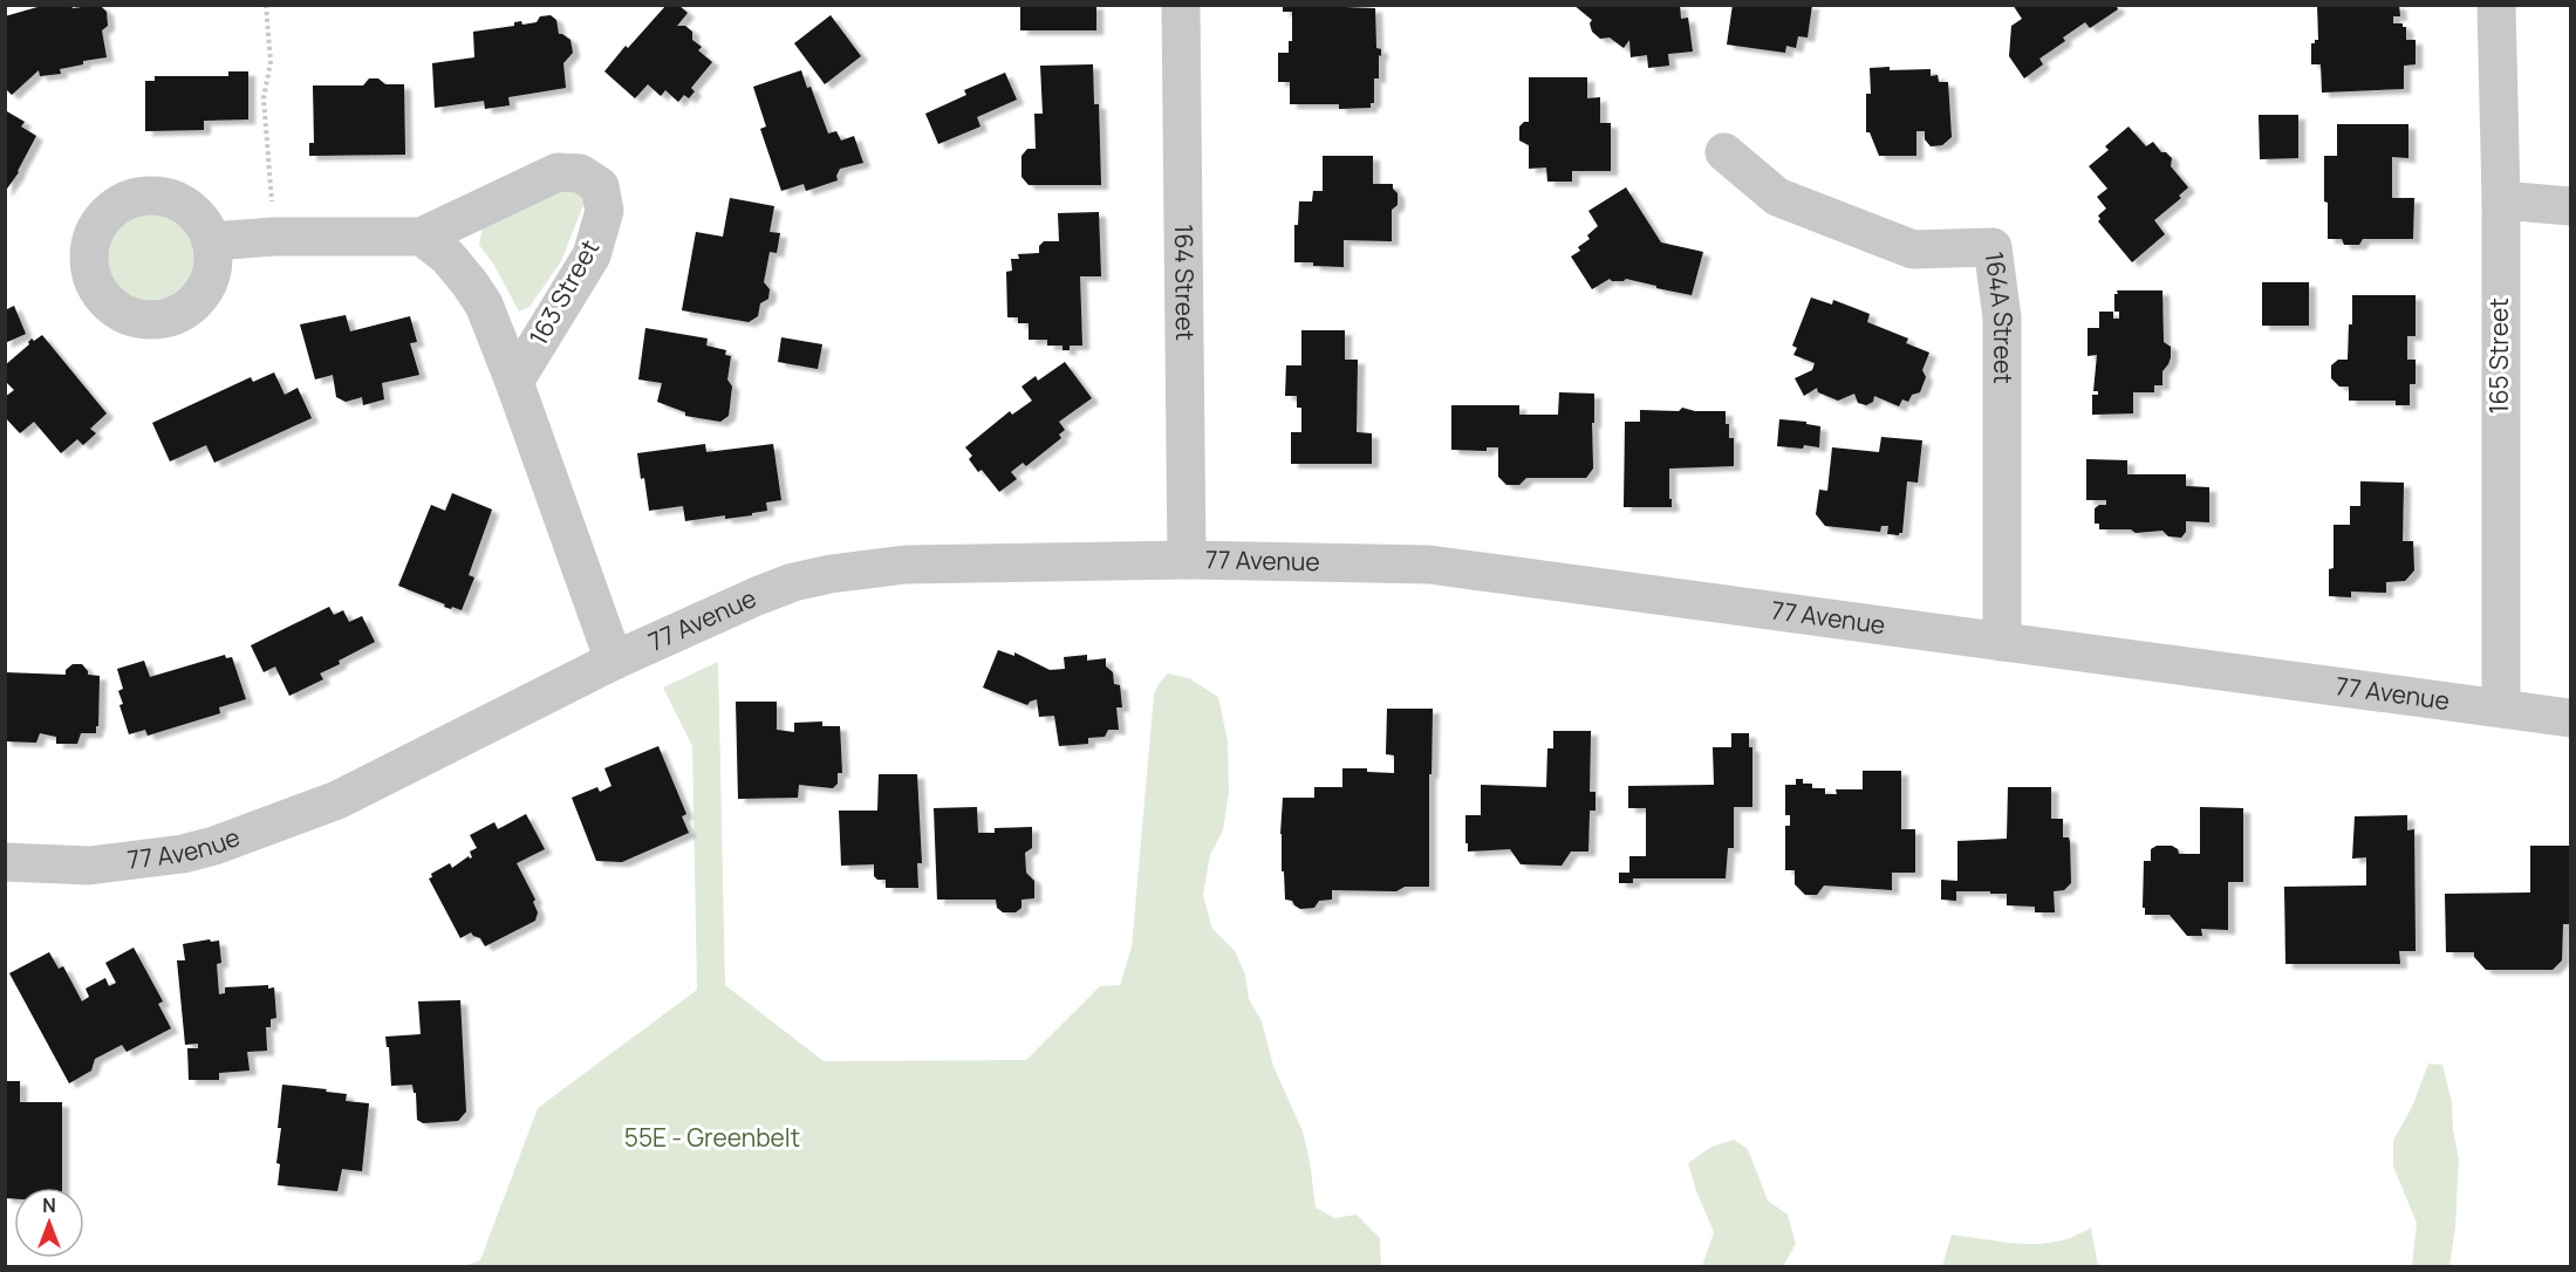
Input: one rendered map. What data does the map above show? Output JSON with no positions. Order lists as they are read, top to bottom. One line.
{"streets":{"street":["164 Street","163 Street","164A Street","165 Street","77 Avenue"]},"crossings":[["164 Street","77 Avenue"],["163 Street","77 Avenue"],["164A Street","77 Avenue"],["165 Street","77 Avenue"]],"parks":["55E - Greenbelt"],"north":"top"}
